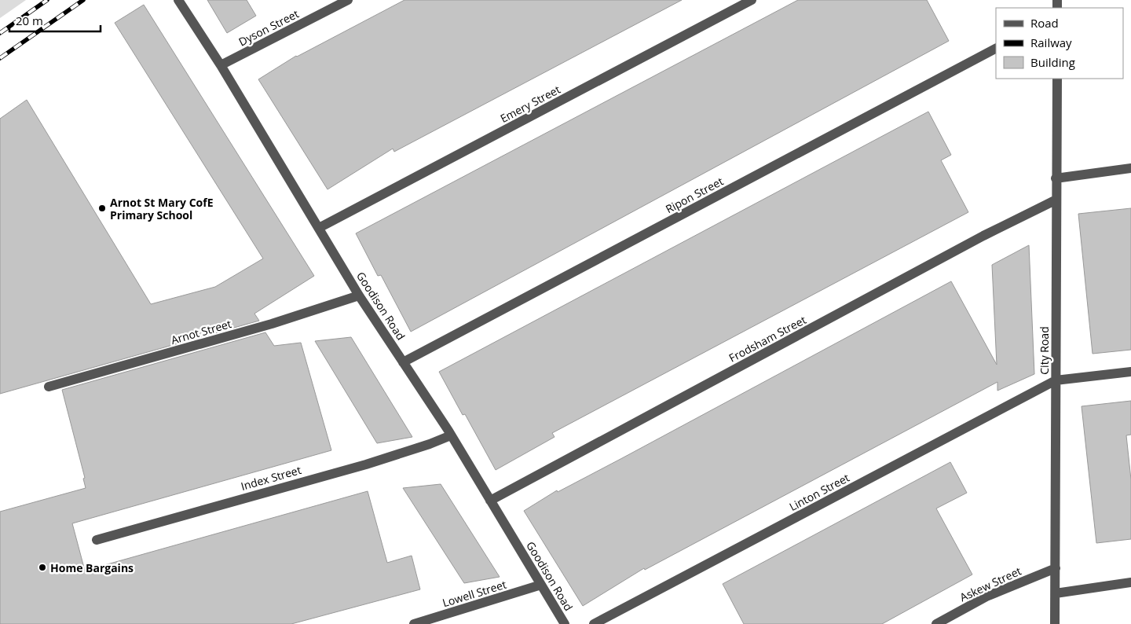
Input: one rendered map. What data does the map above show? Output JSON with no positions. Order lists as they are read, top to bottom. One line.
{"streets":{"street":["Dyson Street","Emery Street","Ripon Street","Goodison Road","Arnot Street","Frodsham Street","City Road","Index Street","Linton Street","Askew Street","Lowell Street"]},"crossings":[["Dyson Street","Goodison Road"],["Emery Street","Goodison Road"],["Ripon Street","Goodison Road"],["Goodison Road","Arnot Street"],["Goodison Road","Frodsham Street"],["Goodison Road","Index Street"],["Goodison Road","Lowell Street"],["Frodsham Street","City Road"],["City Road","Linton Street"],["City Road","Askew Street"]],"places":["Arnot St Mary CofE Primary School","Home Bargains"],"legend":["Road","Railway","Building"],"scale_bar":"20 m"}
